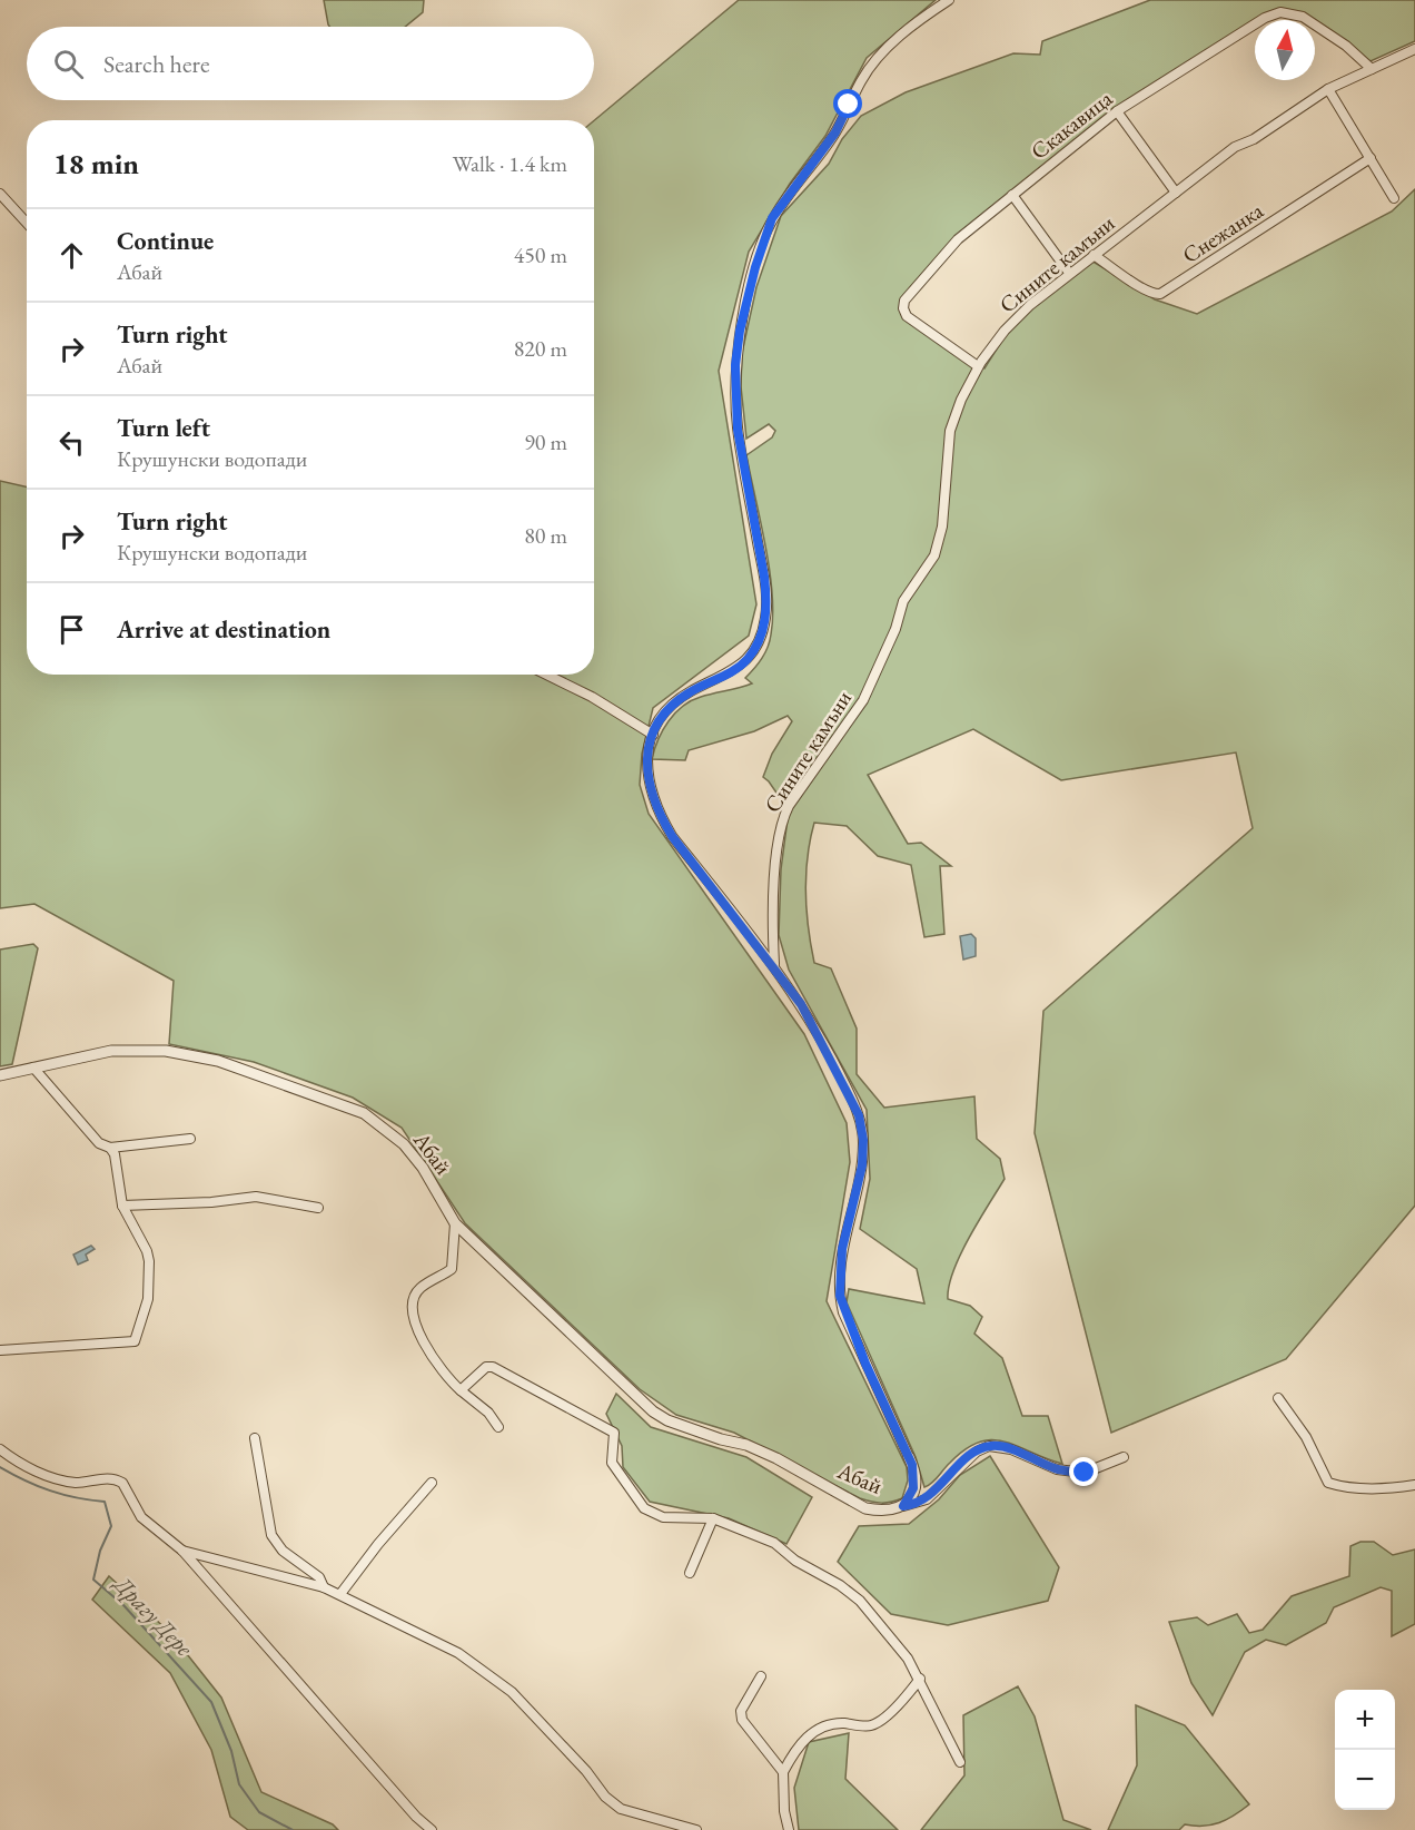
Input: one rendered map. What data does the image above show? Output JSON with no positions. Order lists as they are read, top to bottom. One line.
{"streets":{"street":["Скакавица","Снежанка","Сините камъни","Абай"]},"crossings":[["Скакавица","Сините камъни"],["Снежанка","Сините камъни"],["Сините камъни","Абай"]],"water":["Драгу Дере"],"north":"top","page":{"search":"Search here","heading":["18 min","Walk · 1.4 km"],"list":[["Continue","Абай","450 m"],["Turn right","Абай","820 m"],["Turn left","Крушунски водопади","90 m"],["Turn right","Крушунски водопади","80 m"],"Arrive at destination"],"map_buttons":["+","−"]}}
